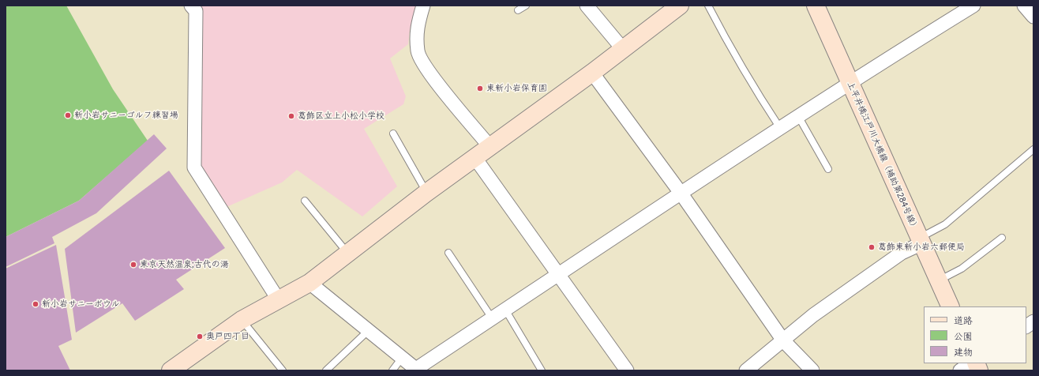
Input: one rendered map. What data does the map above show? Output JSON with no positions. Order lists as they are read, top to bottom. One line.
{"streets":{"street":["上平井橋江戸川大橋線（補助第284号線）"]},"places":["東新小岩保育園","新小岩サニーゴルフ練習場","葛飾区立上小松小学校","葛飾東新小岩六郵便局","東京天然温泉;古代の湯","新小岩サニーボウル","奥戸四丁目"],"legend":["道路","公園","建物"]}
